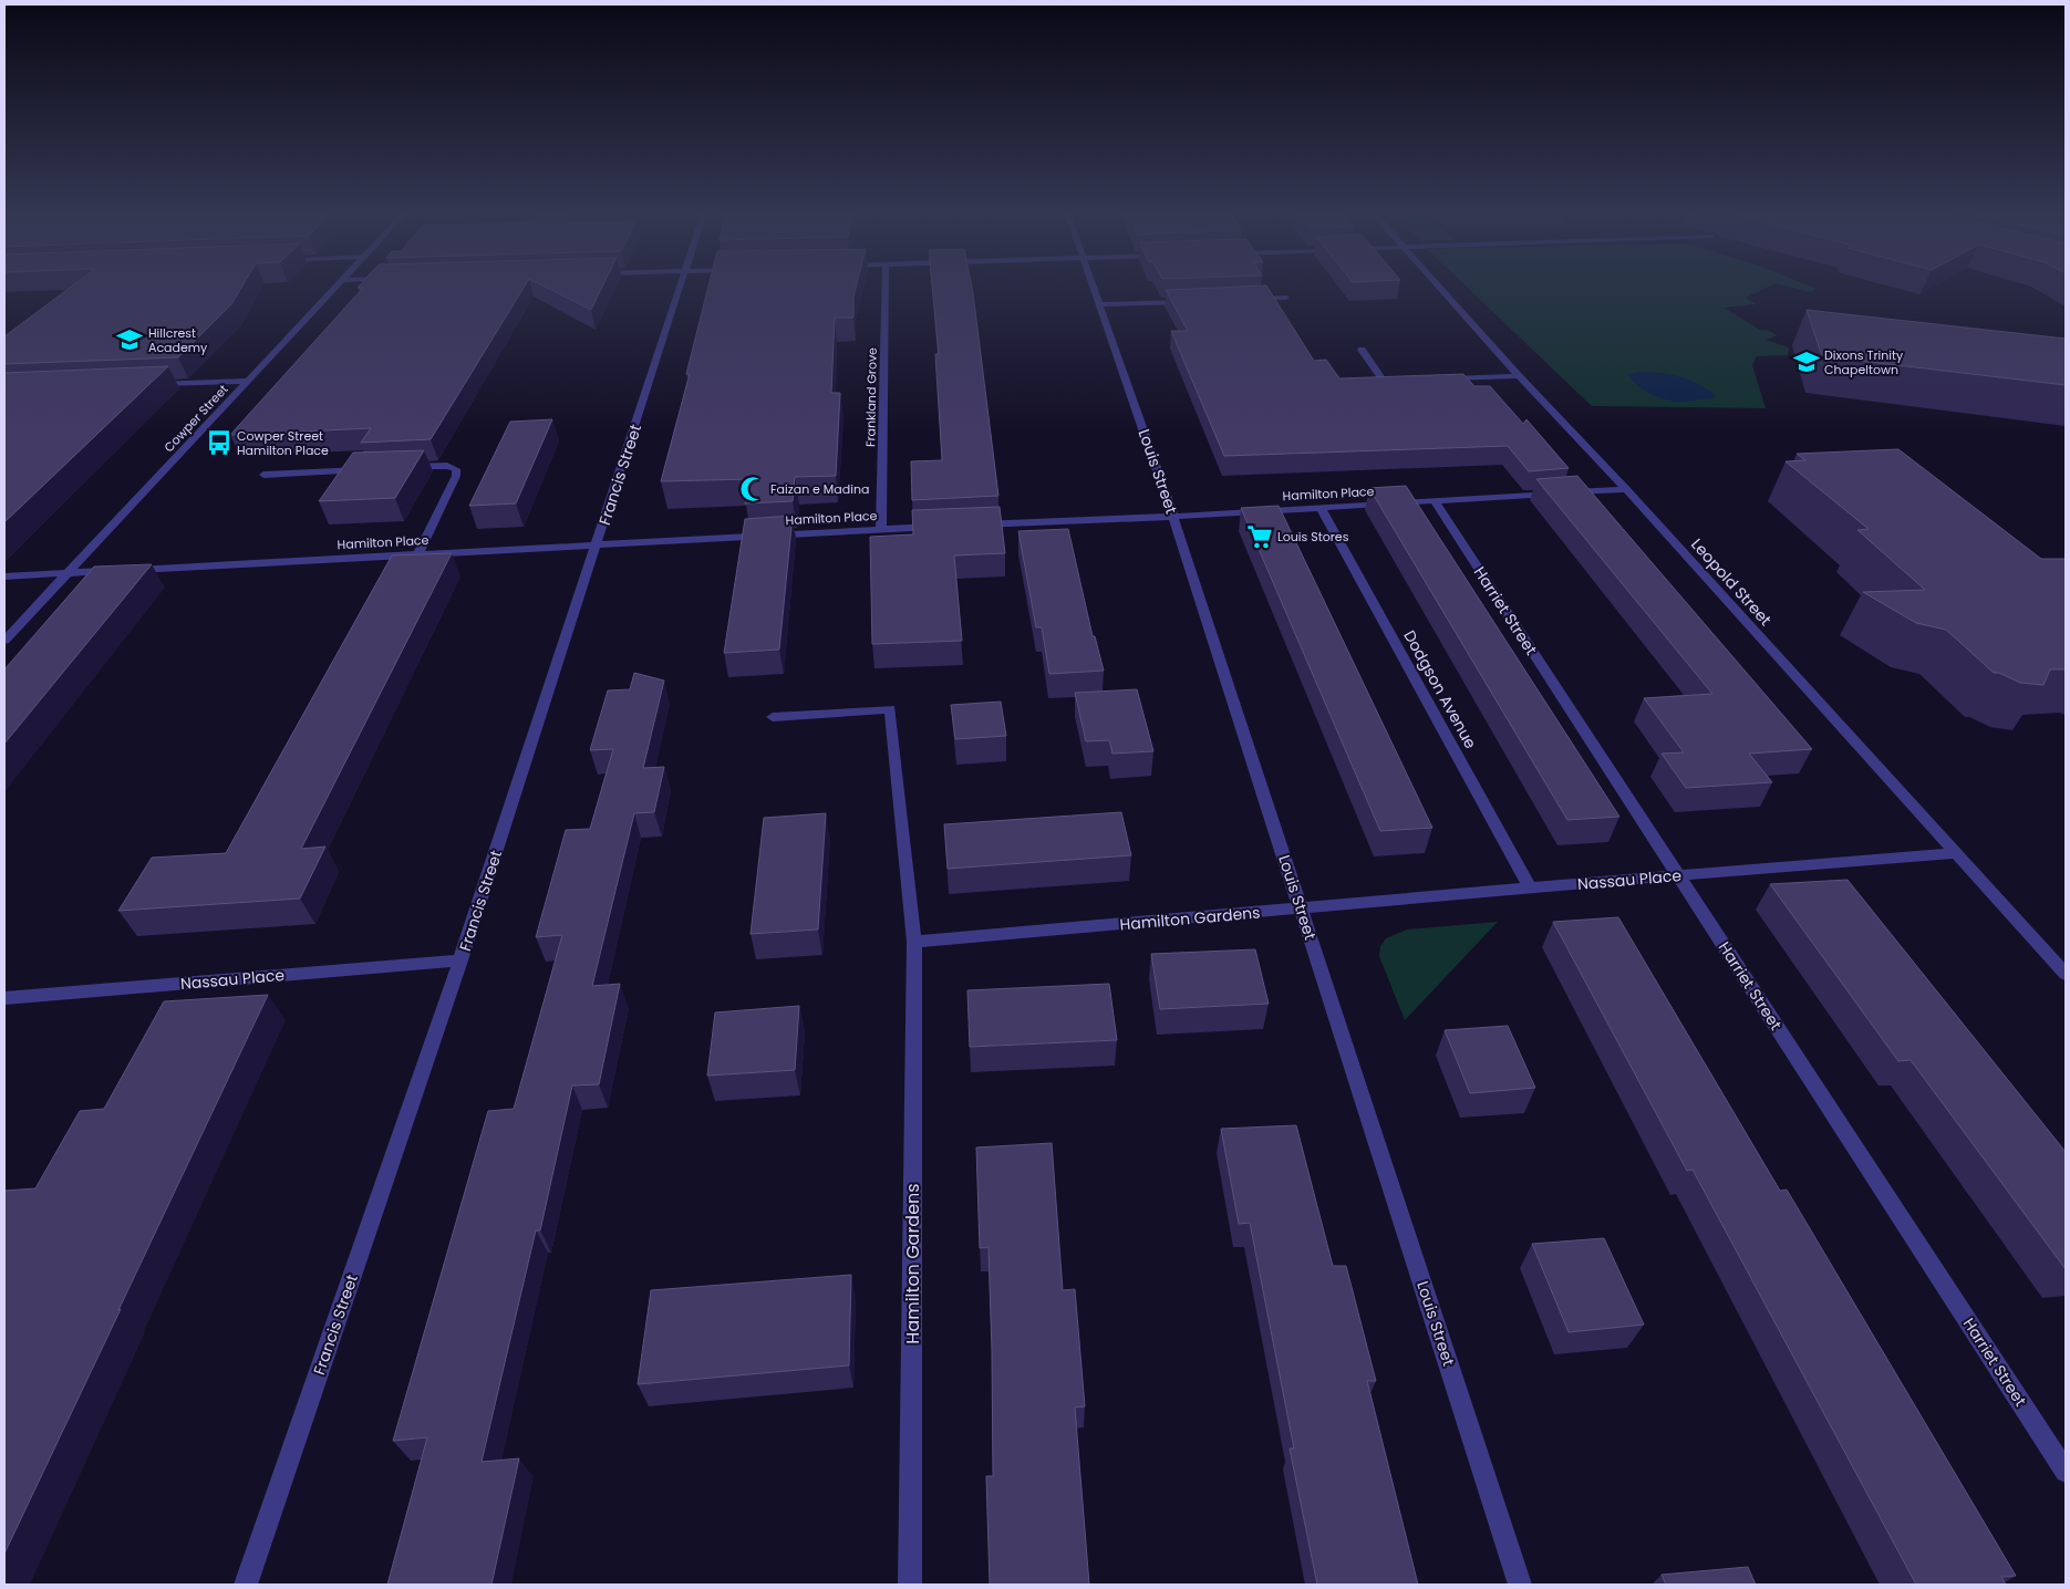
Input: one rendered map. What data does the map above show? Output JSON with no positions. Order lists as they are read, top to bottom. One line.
{"streets":{"street":["Frankland Grove","Cowper Street","Louis Street","Francis Street","Hamilton Place","Leopold Street","Harriet Street","Dodgson Avenue","Nassau Place","Hamilton Gardens"]},"crossings":[["Frankland Grove","Hamilton Place"],["Cowper Street","Hamilton Place"],["Louis Street","Hamilton Place"],["Louis Street","Nassau Place"],["Louis Street","Hamilton Gardens"],["Francis Street","Hamilton Place"],["Francis Street","Nassau Place"],["Hamilton Place","Leopold Street"],["Hamilton Place","Harriet Street"],["Hamilton Place","Dodgson Avenue"],["Leopold Street","Nassau Place"],["Harriet Street","Nassau Place"],["Dodgson Avenue","Nassau Place"],["Nassau Place","Hamilton Gardens"]],"places":{"school or university":["Hillcrest Academy","Dixons Trinity Chapeltown"],"bus stop":["Cowper Street Hamilton Place"],"mosque":["Faizan e Madina"],"supermarket":["Louis Stores"]}}
